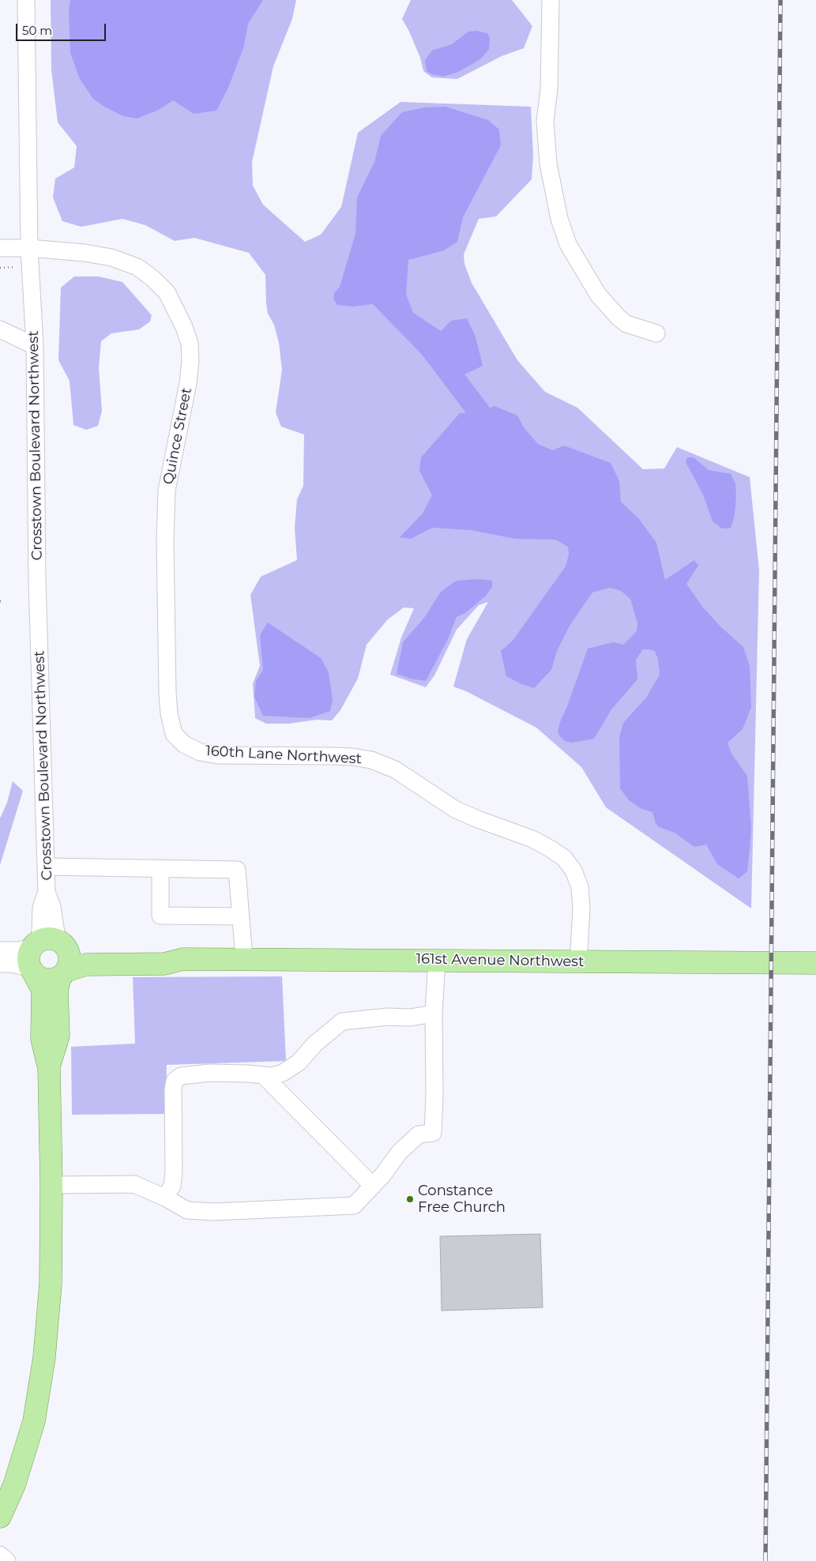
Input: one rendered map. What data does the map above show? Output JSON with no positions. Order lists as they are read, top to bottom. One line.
{"streets":{"main road":["161st Avenue Northwest"],"street":["Quince Street","Crosstown Boulevard Northwest","160th Lane Northwest"]},"crossings":[["Quince Street","Crosstown Boulevard Northwest"],["Quince Street","160th Lane Northwest"],["Crosstown Boulevard Northwest","161st Avenue Northwest"],["160th Lane Northwest","161st Avenue Northwest"]],"places":["Constance Free Church"],"scale_bar":"50 m"}
